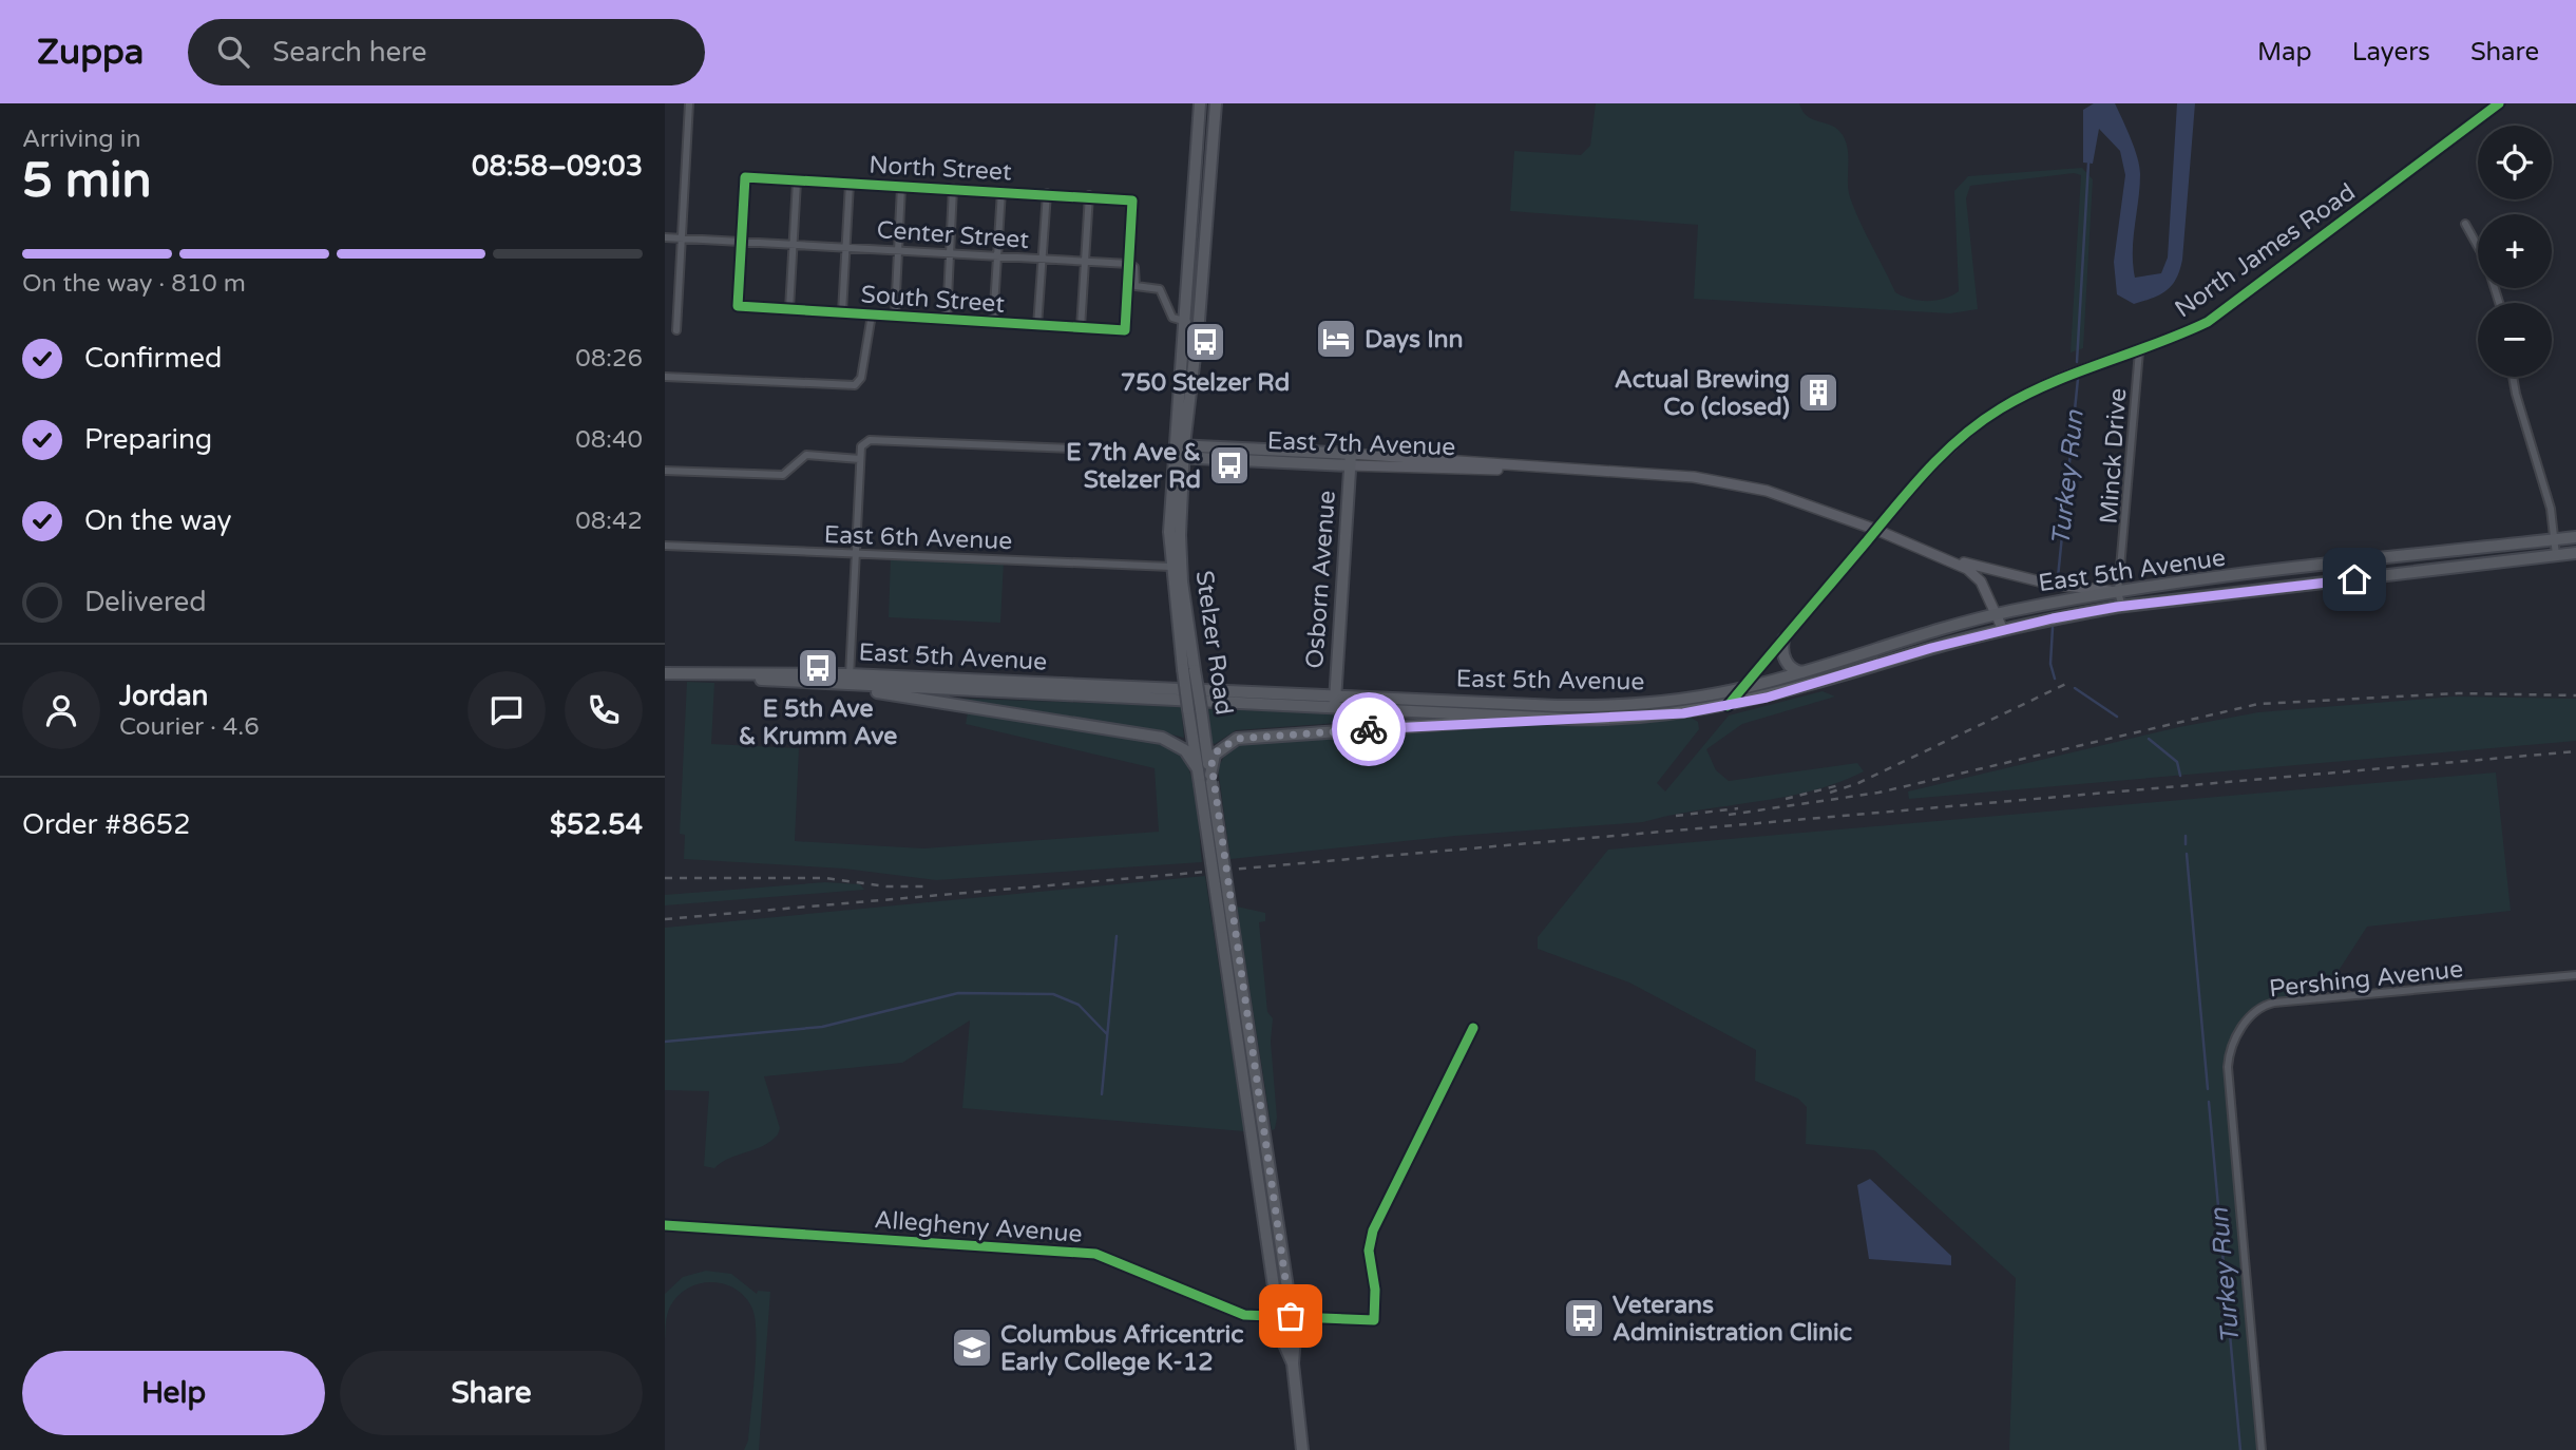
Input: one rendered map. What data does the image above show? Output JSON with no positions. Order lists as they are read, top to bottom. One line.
{"streets":{"main road":["East 7th Avenue","East 5th Avenue","Osborn Avenue","Stelzer Road"],"street":["North Street","Center Street","North James Road","South Street","Minck Drive","East 6th Avenue","Pershing Avenue","Allegheny Avenue"]},"crossings":[["North Street","Center Street"],["North Street","South Street"],["Center Street","South Street"],["North James Road","East 7th Avenue"],["North James Road","Minck Drive"],["North James Road","East 5th Avenue"],["East 7th Avenue","Minck Drive"],["East 7th Avenue","East 5th Avenue"],["East 7th Avenue","Osborn Avenue"],["East 7th Avenue","Stelzer Road"],["Minck Drive","East 5th Avenue"],["East 6th Avenue","Stelzer Road"],["East 5th Avenue","Osborn Avenue"],["Stelzer Road","Allegheny Avenue"]],"water":["Turkey Run"],"places":{"hotel":["Days Inn"],"bus stop":["750 Stelzer Rd","E 7th Ave & Stelzer Rd","E 5th Ave & Krumm Ave","Veterans Administration Clinic"],"building":["Actual Brewing Co (closed)"],"school or university":["Columbus Africentric Early College K-12"]},"page":{"header":"Zuppa","search":"Search here","nav":["Map","Layers","Share"],"heading":["5 min","Arriving in","08:58–09:03"],"panel":["Jordan","Courier · 4.6","Order #8652","$52.54"],"map_buttons":["+","−"],"bar":"On the way · 810 m","list":[["Confirmed","08:26"],["Preparing","08:40"],["On the way","08:42"],"Delivered"],"buttons":["Help","Share"]}}
